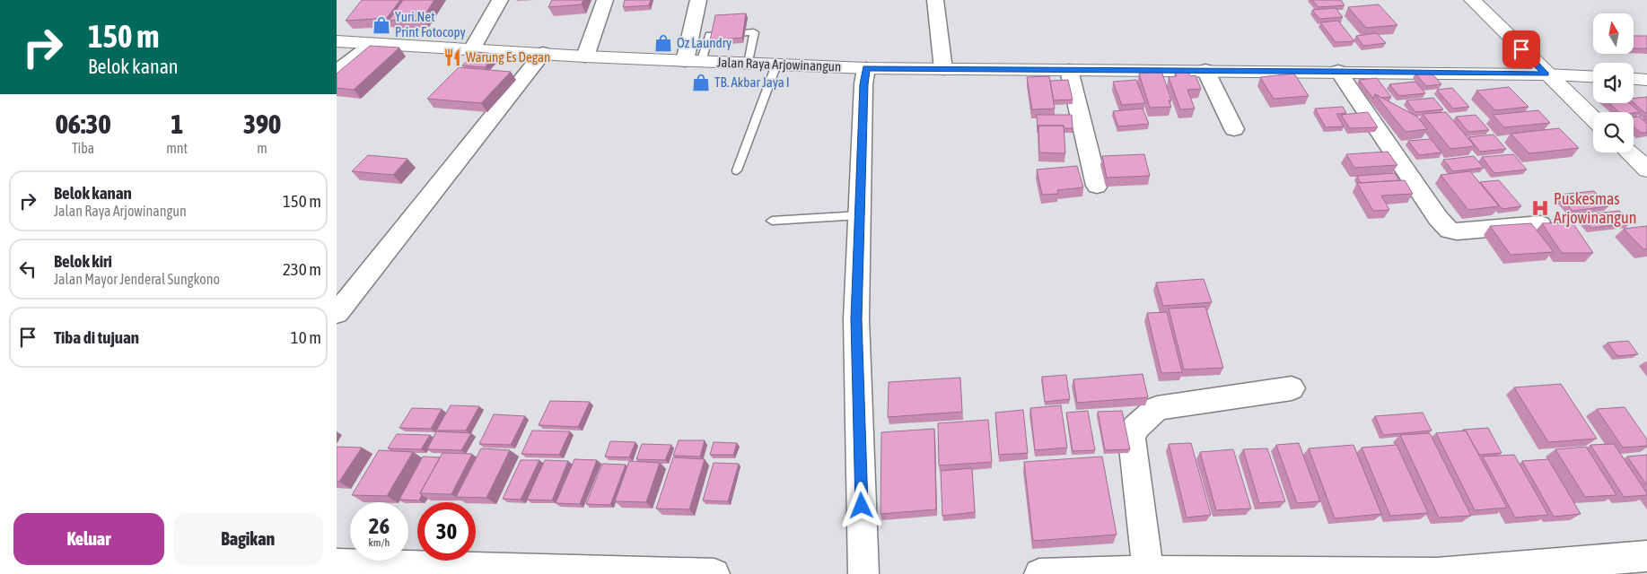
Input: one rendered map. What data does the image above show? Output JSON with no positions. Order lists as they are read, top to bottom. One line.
{"streets":{"main road":["Jalan Raya Arjowinangun"]},"places":{"shop":["Yuri.Net Print Fotocopy","Oz Laundry","TB. Akbar Jaya I"],"restaurant":["Warung Es Degan"],"hospital":["Puskesmas Arjowinangun"]},"north":"top","page":{"turn":["150 m","Belok kanan"],"eta":["06:30","Tiba","1","mnt","390","m"],"list":[{"name":"Belok kanan","note":"Jalan Raya Arjowinangun","value":"150 m"},{"name":"Belok kiri","note":"Jalan Mayor Jenderal Sungkono","value":"230 m"},{"name":"Tiba di tujuan","value":"10 m"}],"speed":"26 km/h","limit":"30","buttons":["Keluar","Bagikan"]}}
